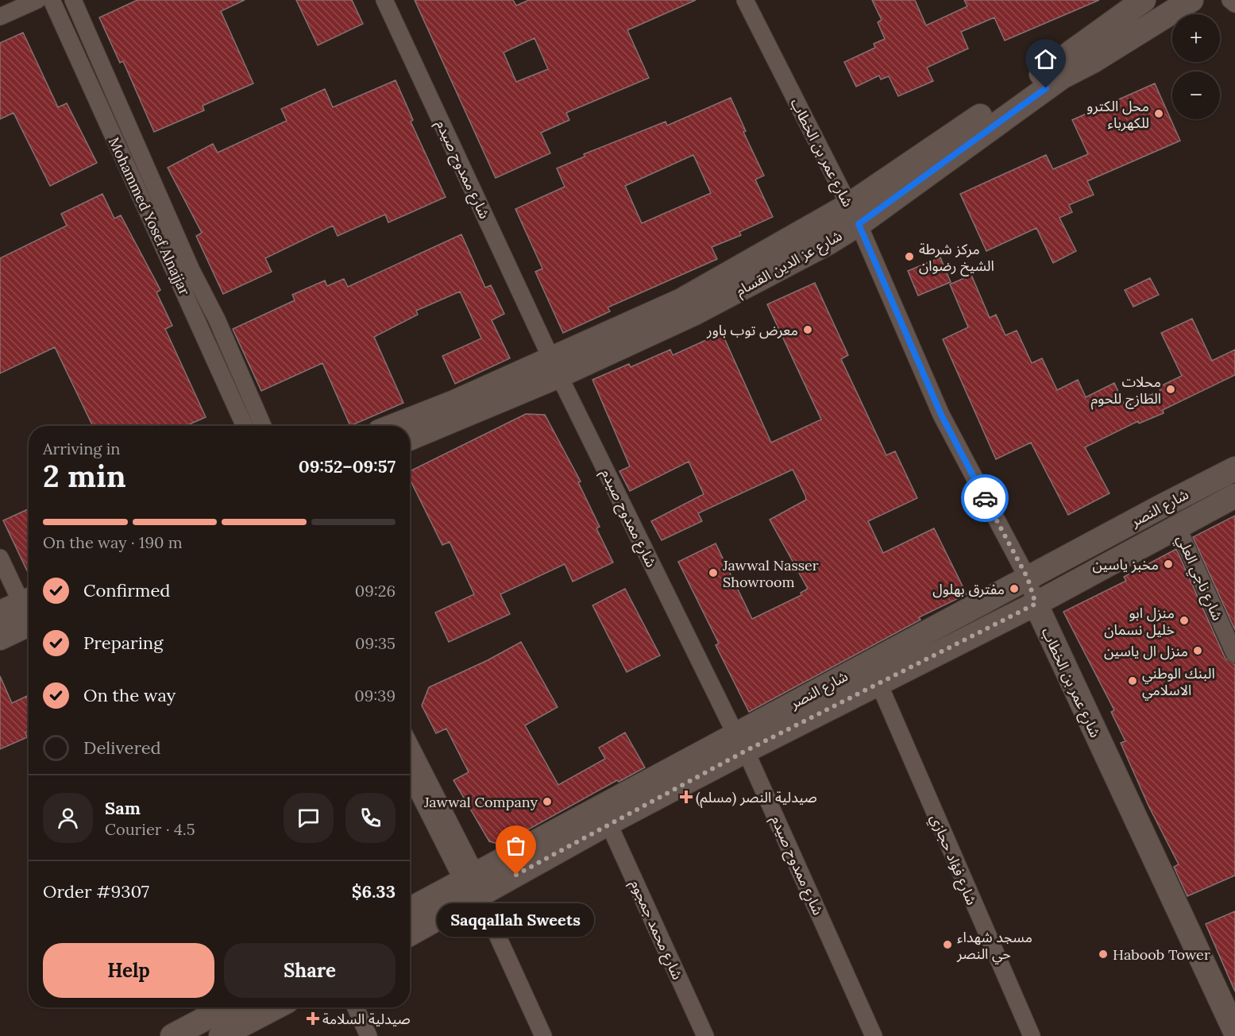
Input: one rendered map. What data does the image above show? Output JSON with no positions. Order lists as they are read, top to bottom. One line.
{"streets":{"main road":["شارع عمر بن الخطاب","شارع عز الدين القسام","شارع النصر"],"street":["شارع ممدوح صيدم","Mohammed Yosef Alnajjar","شارع ناجي العلي","شارع فؤاد حجازي","شارع محمد جمجوم"]},"crossings":[["شارع عمر بن الخطاب","شارع عز الدين القسام"],["شارع عمر بن الخطاب","شارع النصر"],["شارع ممدوح صيدم","شارع عز الدين القسام"],["شارع ممدوح صيدم","شارع النصر"],["شارع النصر","شارع ناجي العلي"],["شارع النصر","شارع فؤاد حجازي"],["شارع النصر","شارع محمد جمجوم"]],"places":{"other":["محل الكترو للكهرباء","مركز شرطة الشيخ رضوان","معرض توب باور","محلات الطازج للحوم","مخبز ياسين","Jawwal Nasser Showroom","مفترق بهلول","منزل ابو خليل نسمان","منزل ال ياسين","البنك الوطني الاسلامي","Jawwal Company","Saqqallah Sweets","مسجد شهداء حي النصر","Haboob Tower"],"health":["صيدلية النصر (مسلم)","صيدلية السلامة"]},"page":{"map_buttons":["+","−"],"heading":["2 min","Arriving in","09:52–09:57"],"panel":["Sam","Courier · 4.5","Order #9307","$6.33"],"bar":"On the way · 190 m","list":[["Confirmed","09:26"],["Preparing","09:35"],["On the way","09:39"],"Delivered"],"bubble":"Saqqallah Sweets","buttons":["Help","Share"]}}
